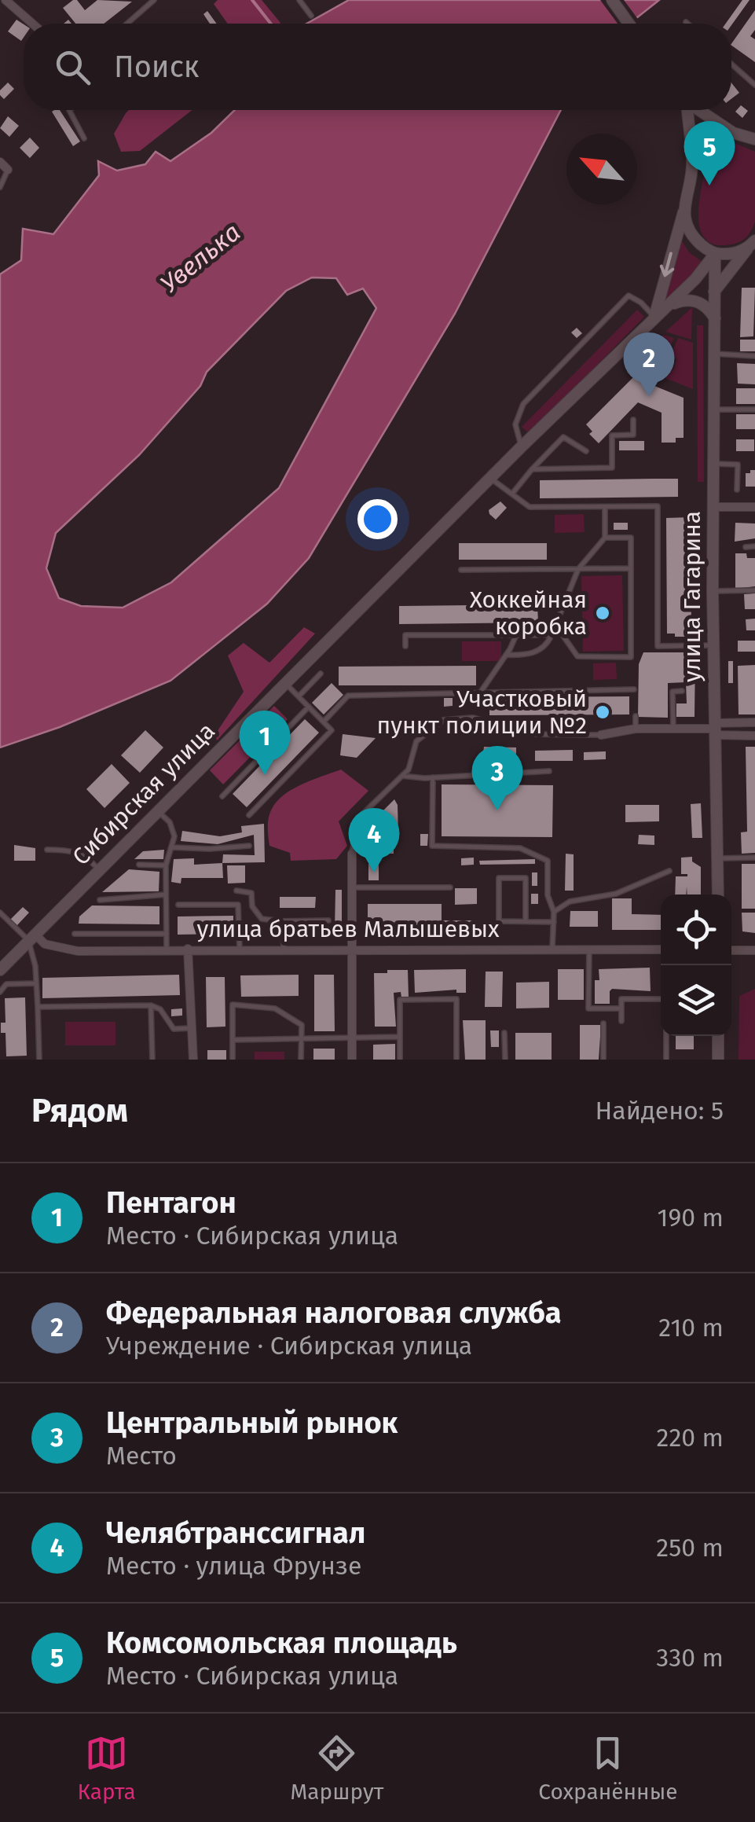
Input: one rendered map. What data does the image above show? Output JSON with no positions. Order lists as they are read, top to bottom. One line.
{"streets":{"street":["улица Гагарина","Сибирская улица","улица братьев Малышевых"]},"crossings":[["улица Гагарина","Сибирская улица"],["Сибирская улица","улица братьев Малышевых"]],"water":["Увелька"],"places":["Хоккейная коробка","Участковый пункт полиции №2"],"north":"top left","page":{"search":"Поиск","pins":["5","2","1","3","4"],"heading":["Рядом","Найдено: 5"],"list":[{"mark":"1","name":"Пентагон","note":"Место · Сибирская улица","value":"190 m"},{"mark":"2","name":"Федеральная налоговая служба","note":"Учреждение · Сибирская улица","value":"210 m"},{"mark":"3","name":"Центральный рынок","note":"Место","value":"220 m"},{"mark":"4","name":"Челябтранссигнал","note":"Место · улица Фрунзе","value":"250 m"},{"mark":"5","name":"Комсомольская площадь","note":"Место · Сибирская улица","value":"330 m"}],"nav":["Карта","Маршрут","Сохранённые"]}}
